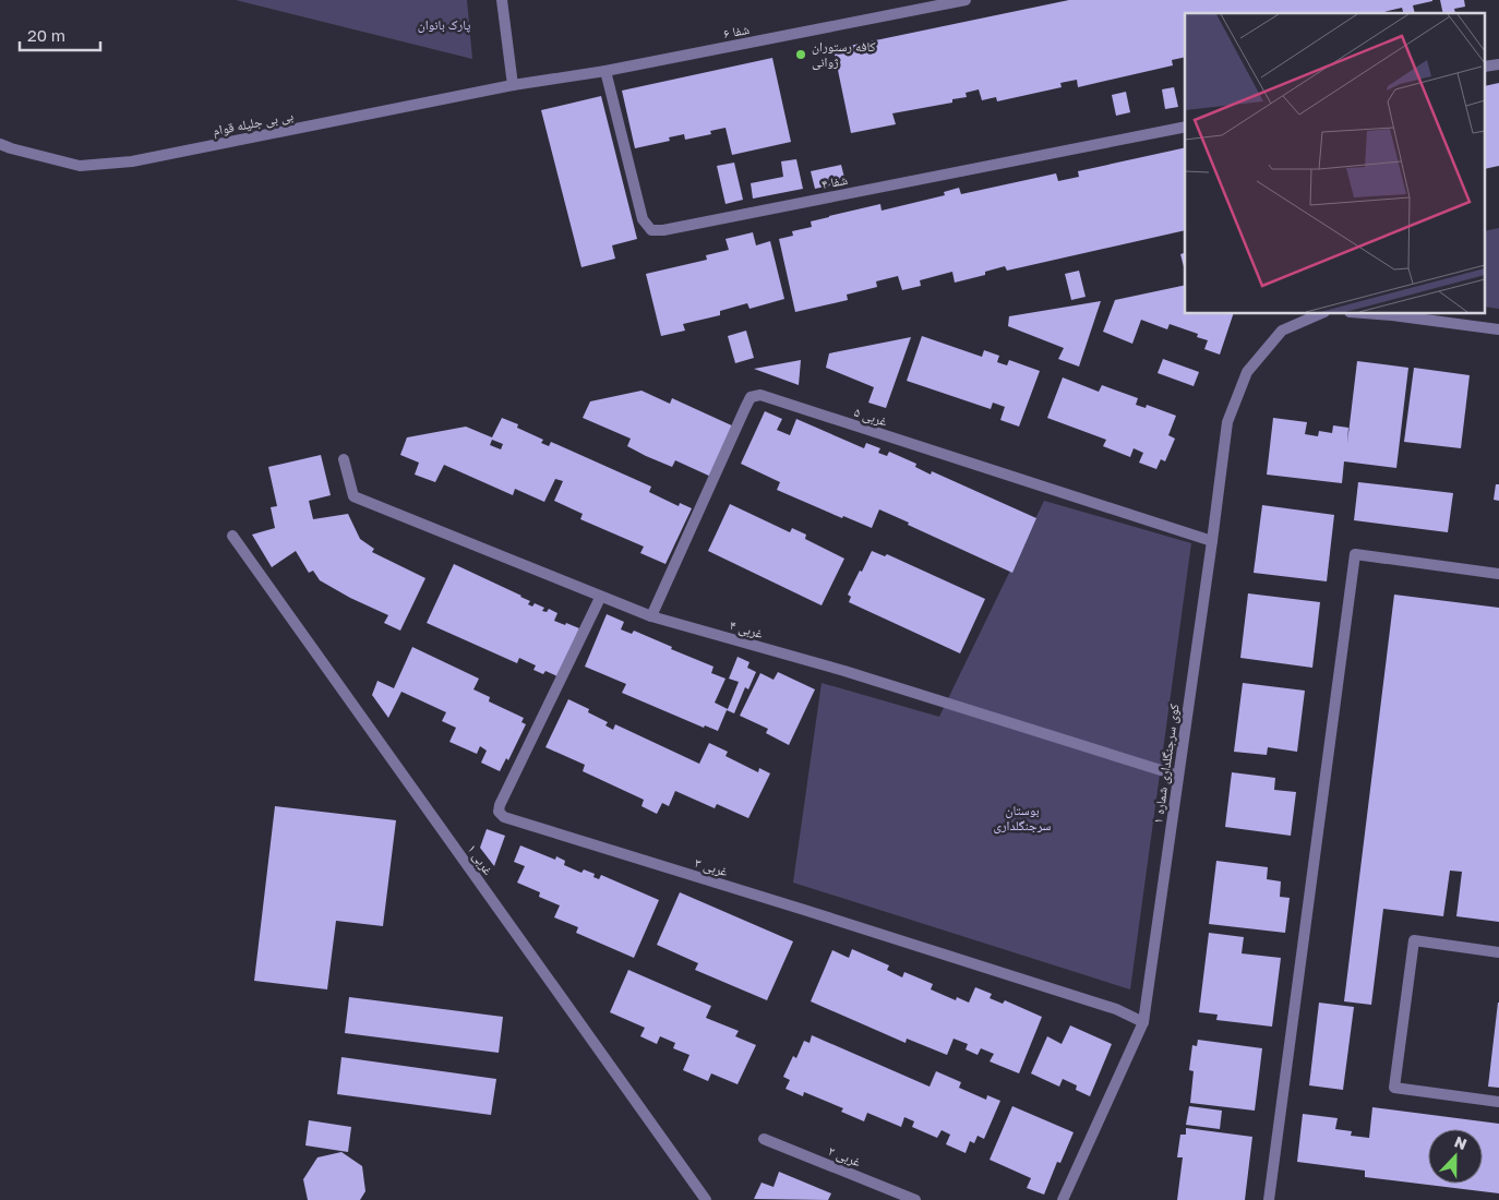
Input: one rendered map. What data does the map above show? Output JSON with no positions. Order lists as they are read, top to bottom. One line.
{"streets":{"street":["شفا ۶","بی بی جلیله قوام","شفا ۴","غربی ۵","غربی ۴","کوی سرجنگلداری شماره ۱","غربی ۱","غربی ۳","غربی ۲"]},"crossings":[["شفا ۶","بی بی جلیله قوام"],["شفا ۶","شفا ۴"],["غربی ۵","غربی ۴"],["غربی ۵","کوی سرجنگلداری شماره ۱"],["غربی ۴","کوی سرجنگلداری شماره ۱"],["غربی ۴","غربی ۳"],["کوی سرجنگلداری شماره ۱","غربی ۳"]],"parks":["پارک بانوان","بوستان سرجنگلداری"],"places":["کافه رستوران ژوانی"],"scale_bar":"20 m","north":"top"}
